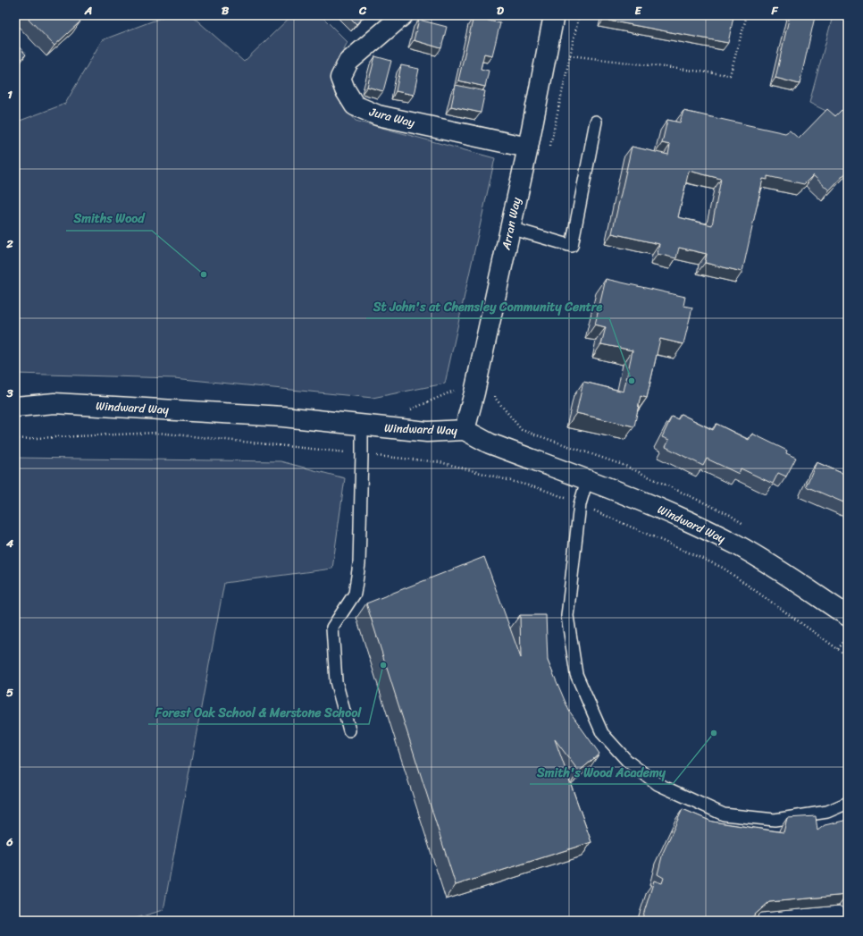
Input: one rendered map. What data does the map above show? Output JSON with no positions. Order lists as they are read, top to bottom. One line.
{"streets":{"street":["Jura Way","Arran Way","Windward Way"]},"crossings":[["Jura Way","Arran Way"],["Arran Way","Windward Way"]],"places":["Smiths Wood","St John's at Chemsley Community Centre","Forest Oak School & Merstone School","Smith's Wood Academy"],"grid":{"columns":["A","B","C","D","E","F"],"rows":["1","2","3","4","5","6"]}}
